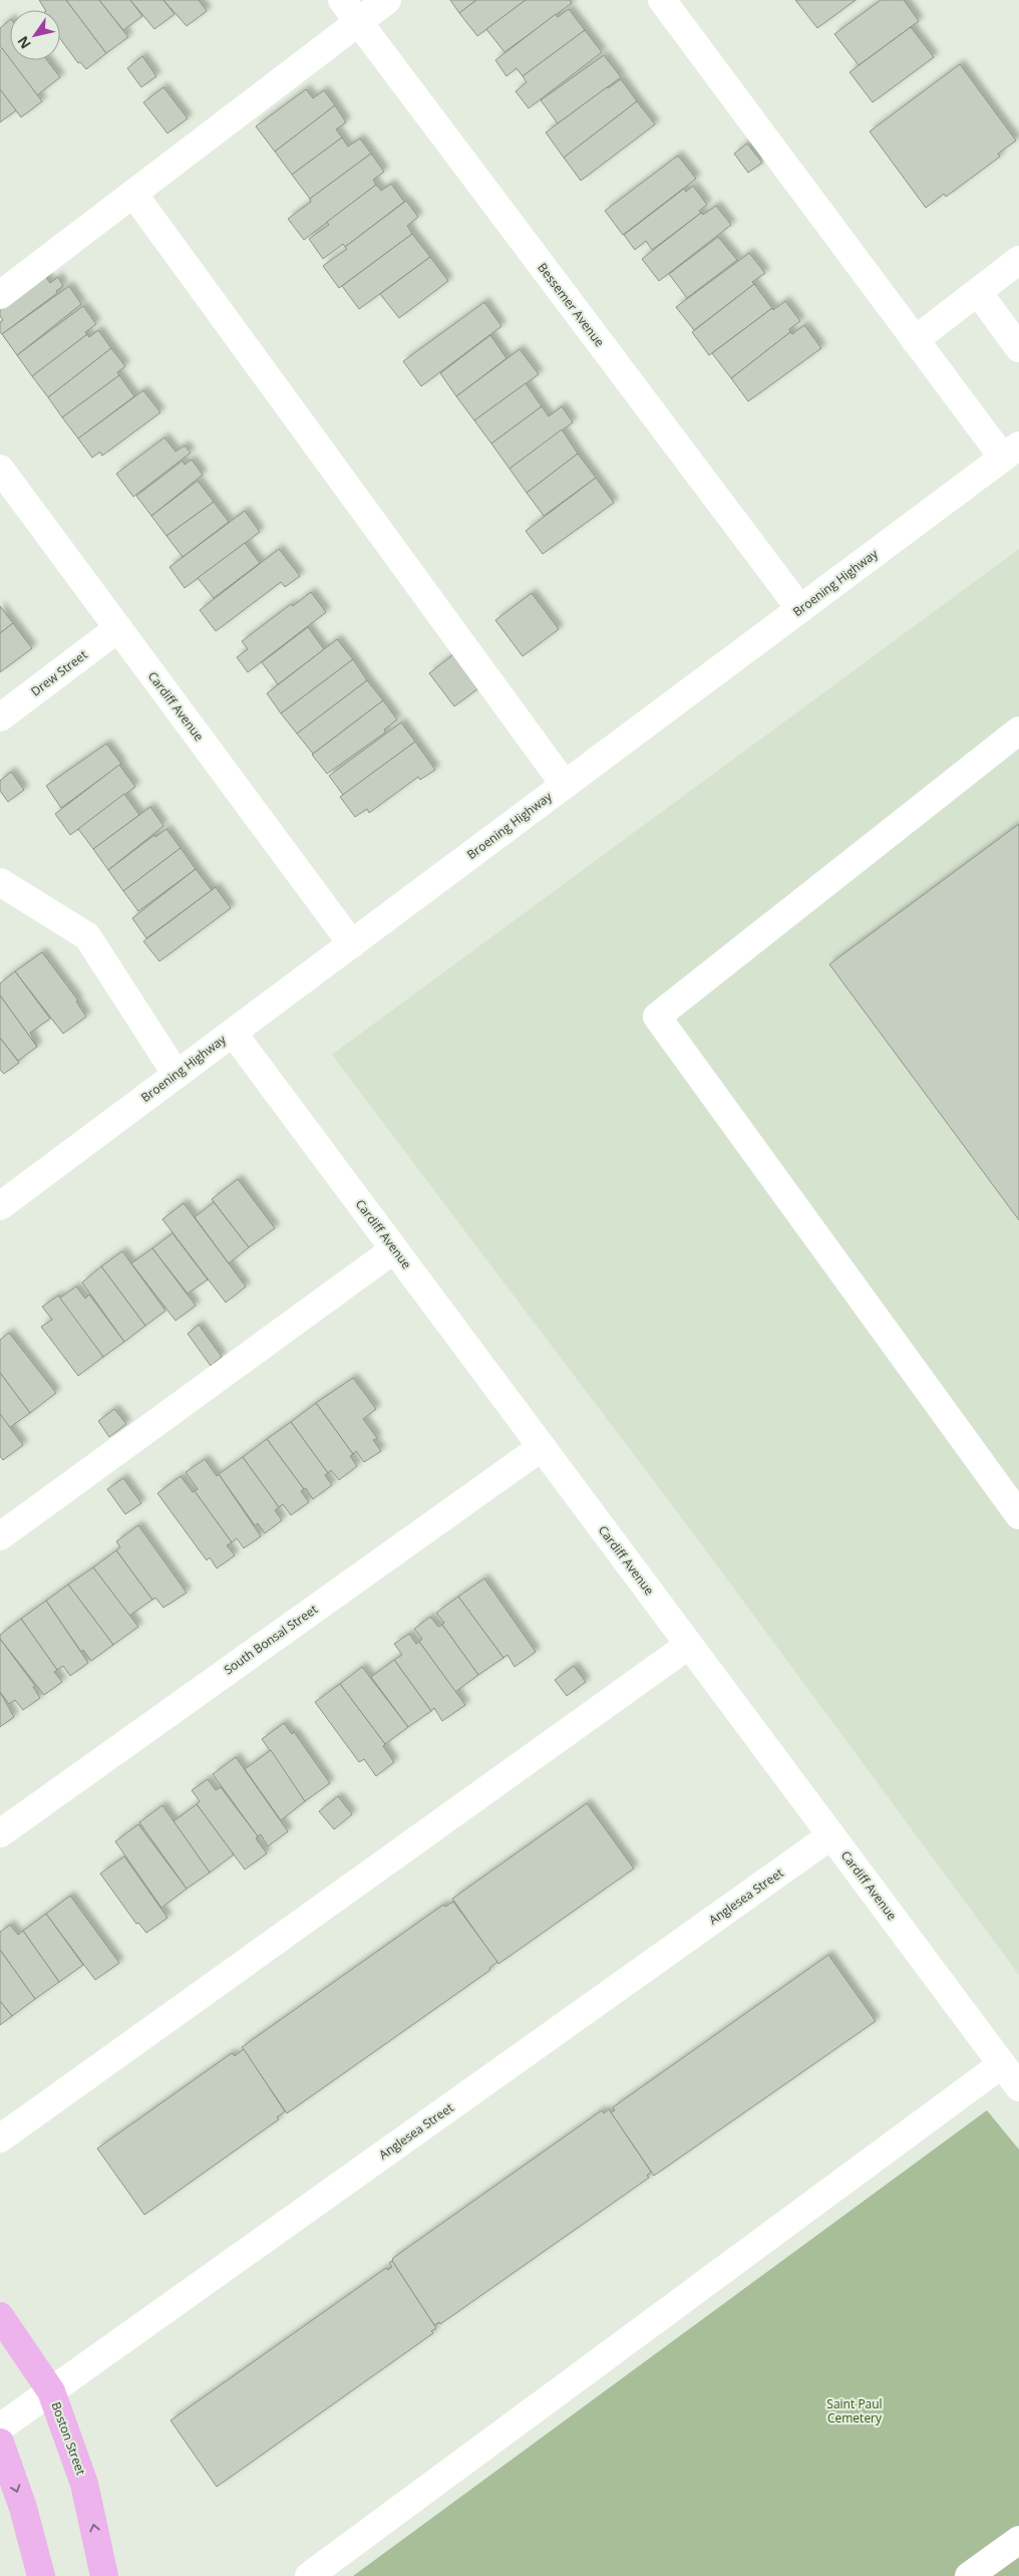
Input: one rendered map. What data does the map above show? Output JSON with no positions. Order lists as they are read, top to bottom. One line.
{"streets":{"main road":["Boston Street"],"street":["Bessemer Avenue","Broening Highway","Drew Street","Cardiff Avenue","South Bonsal Street","Anglesea Street"]},"crossings":[["Bessemer Avenue","Broening Highway"],["Broening Highway","Cardiff Avenue"],["Drew Street","Cardiff Avenue"],["Cardiff Avenue","South Bonsal Street"],["Cardiff Avenue","Anglesea Street"],["Anglesea Street","Boston Street"]],"parks":["Saint Paul Cemetery"],"north":"bottom left"}
